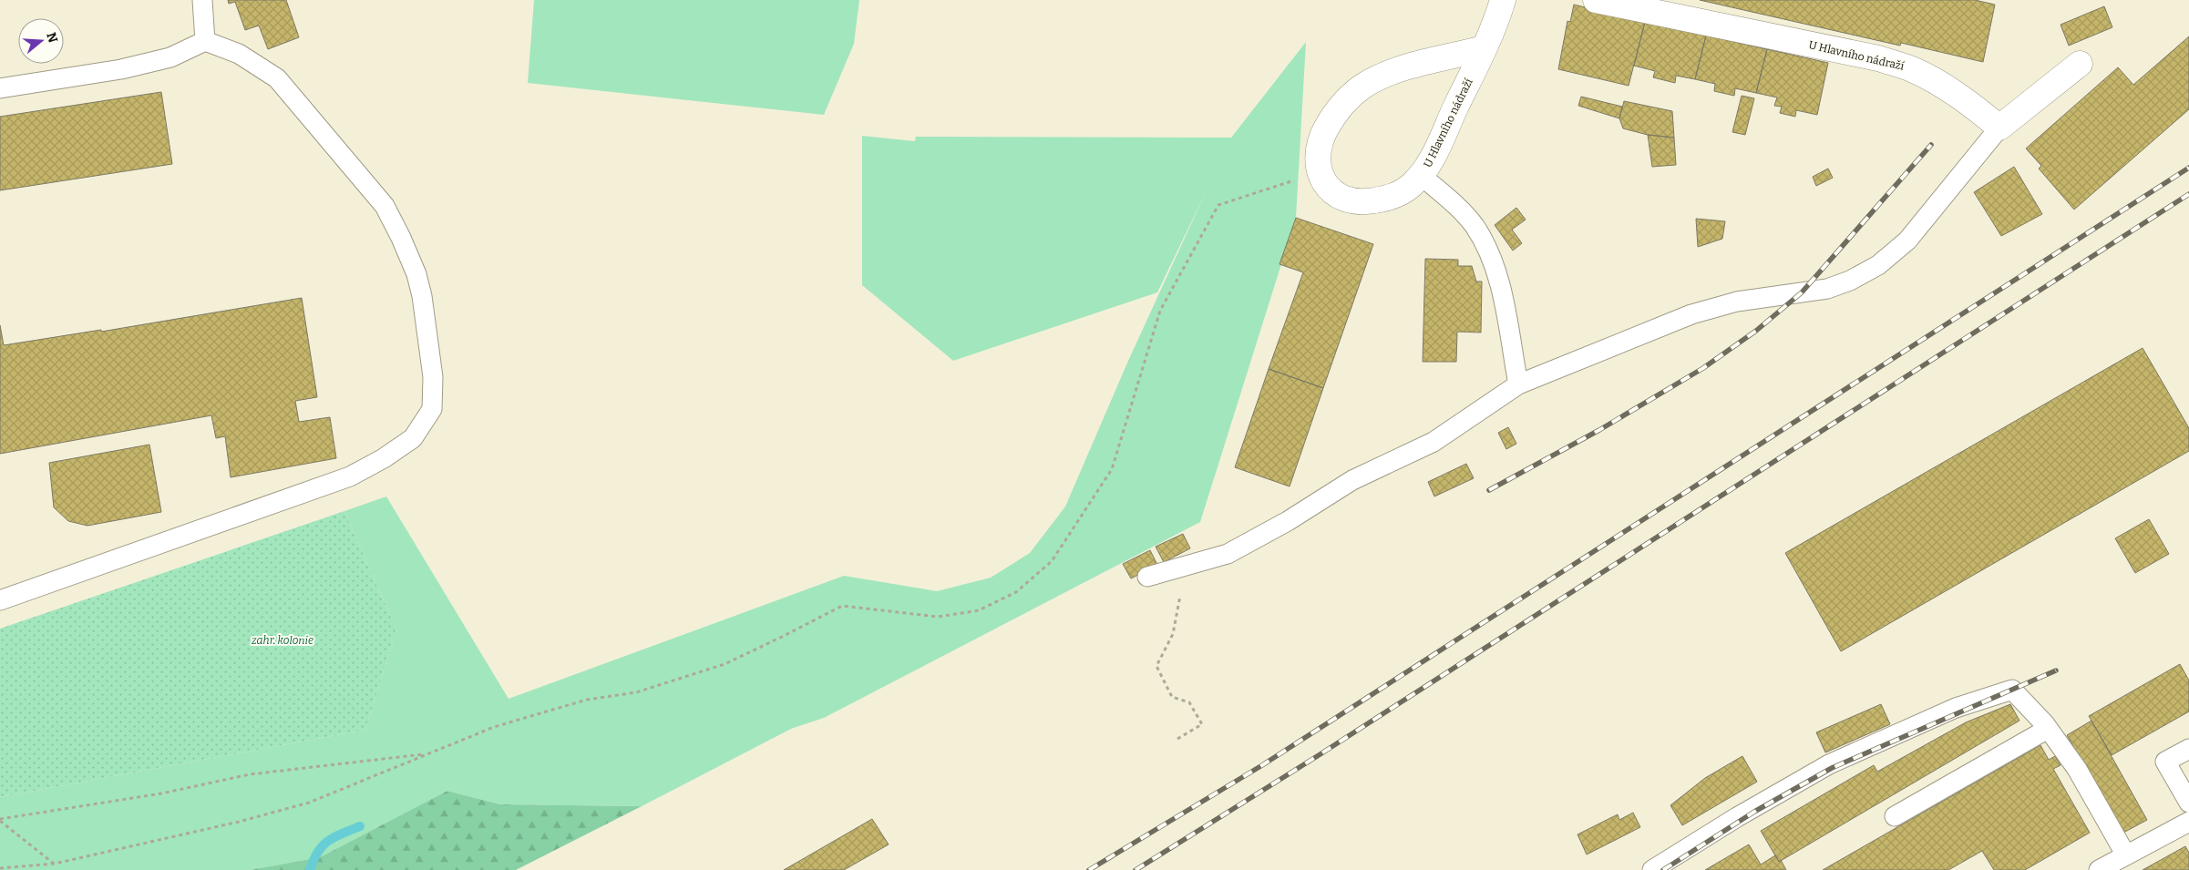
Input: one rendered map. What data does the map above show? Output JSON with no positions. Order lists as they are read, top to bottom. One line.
{"streets":{"street":["U Hlavního nádraží"]},"parks":["zahr. kolonie"],"north":"right"}
